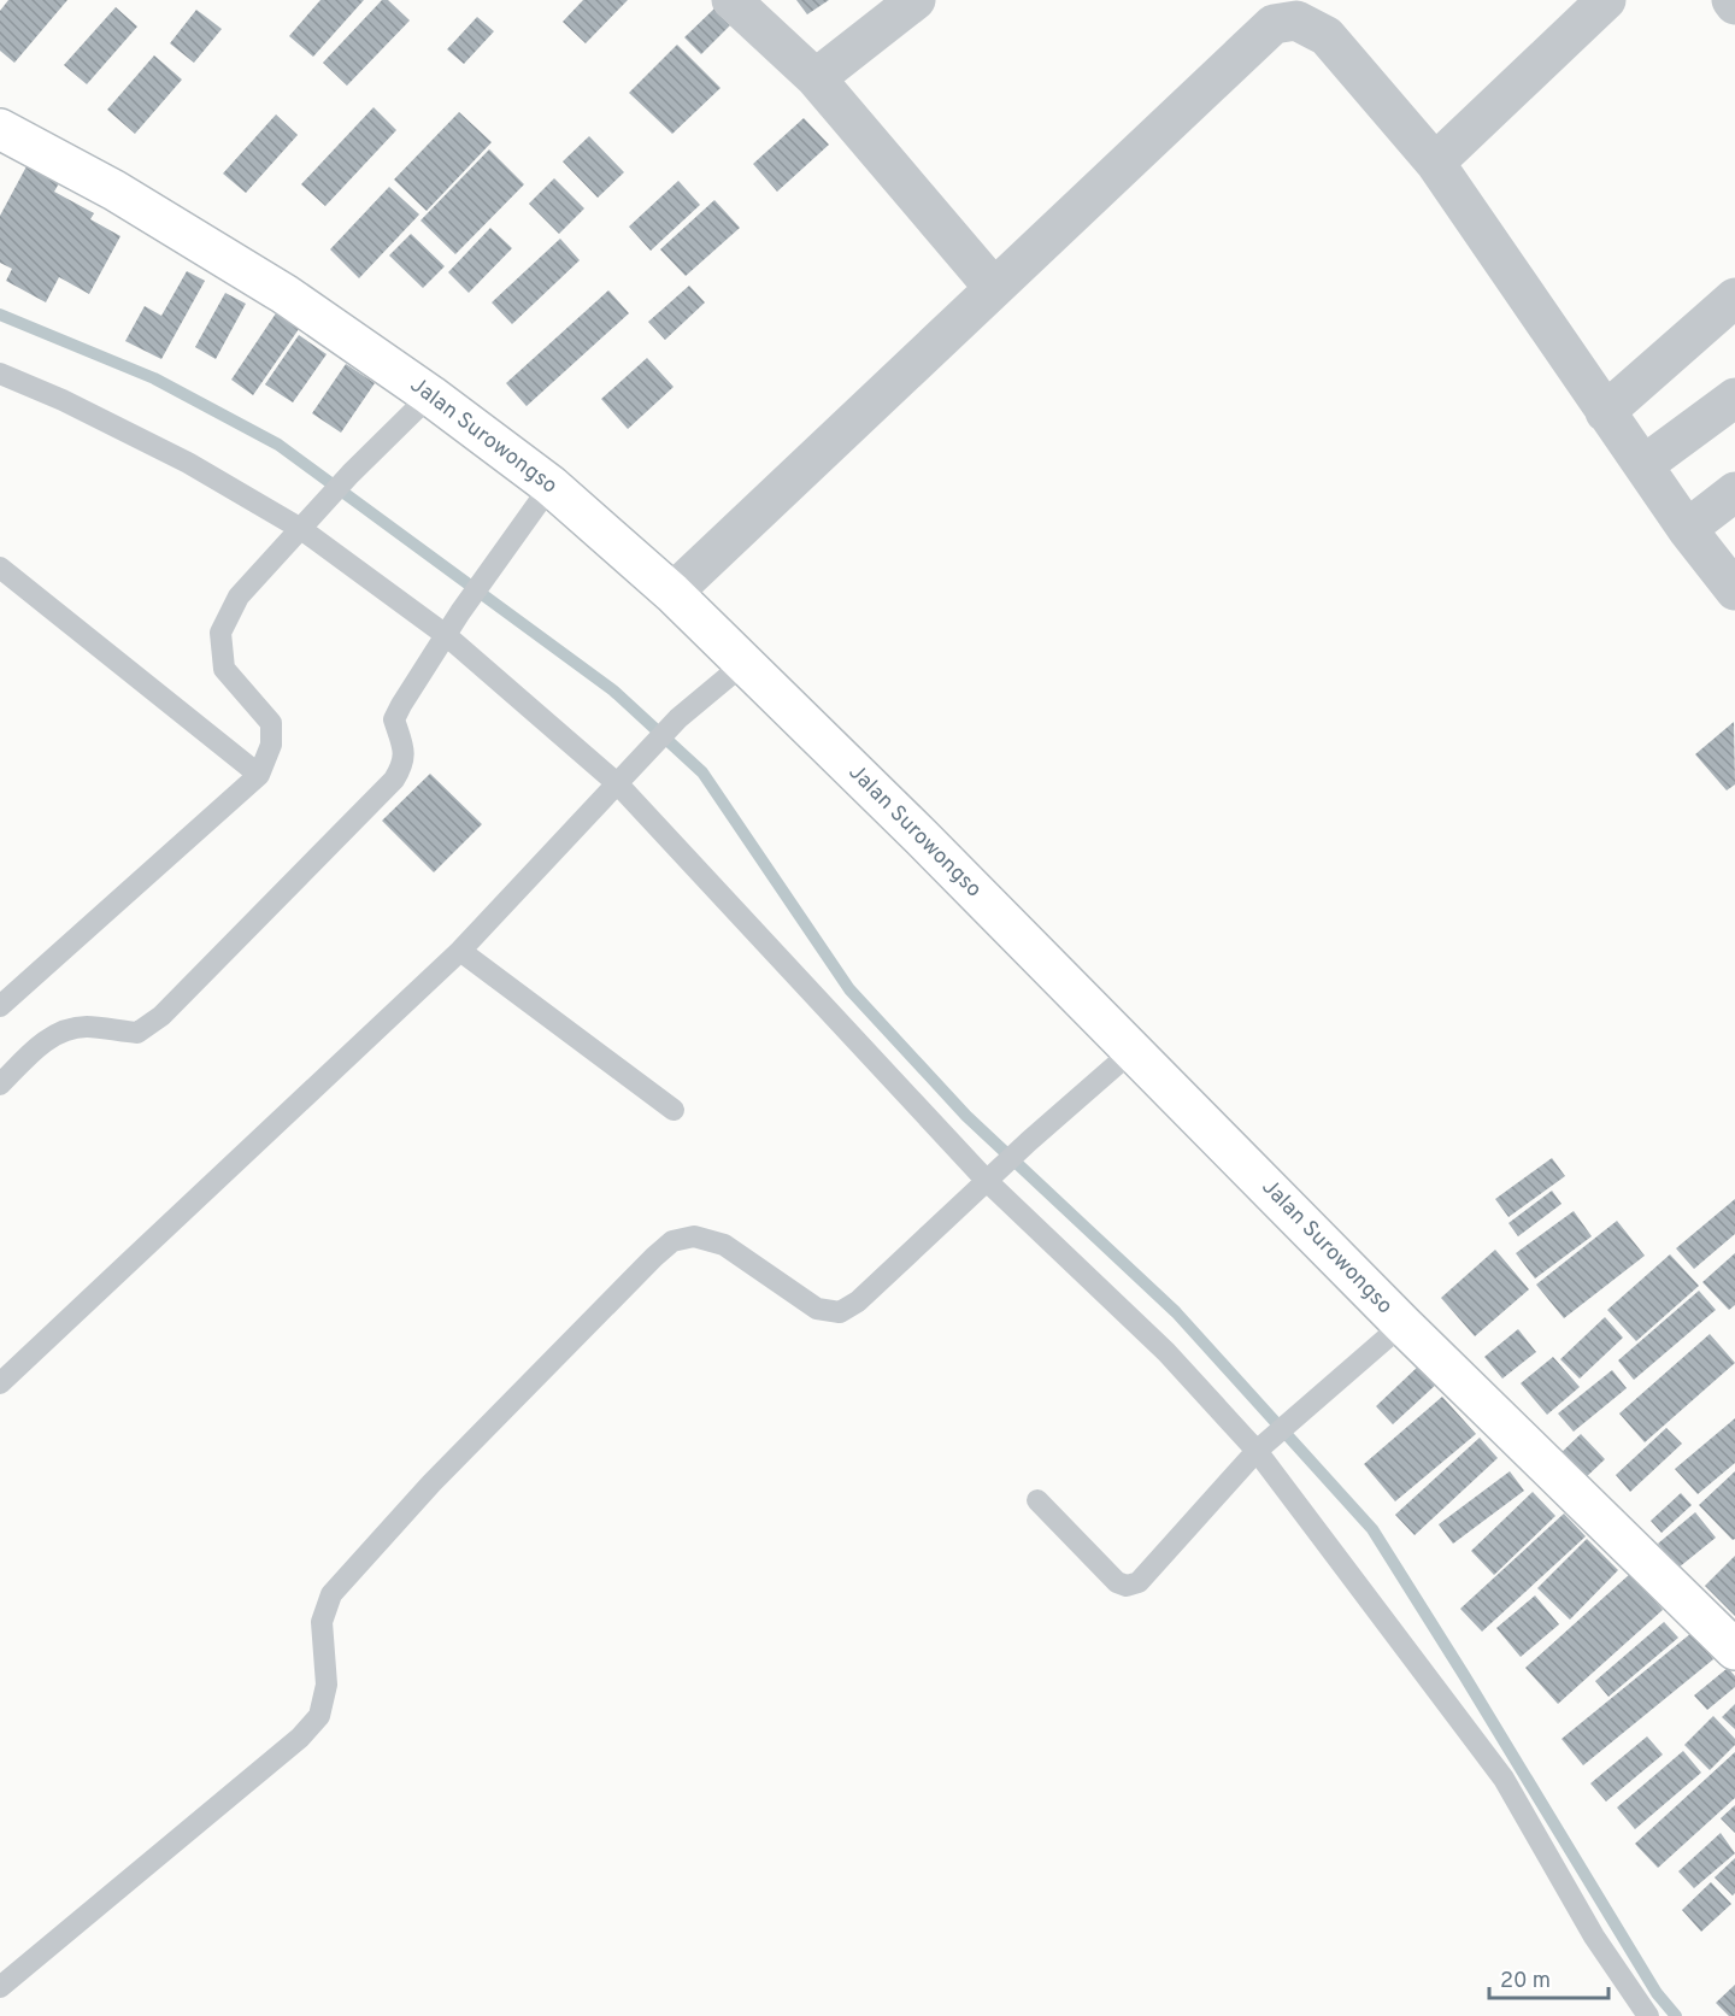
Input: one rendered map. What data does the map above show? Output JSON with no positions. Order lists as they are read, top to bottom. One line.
{"streets":{"street":["Jalan Surowongso"]},"scale_bar":"20 m"}
